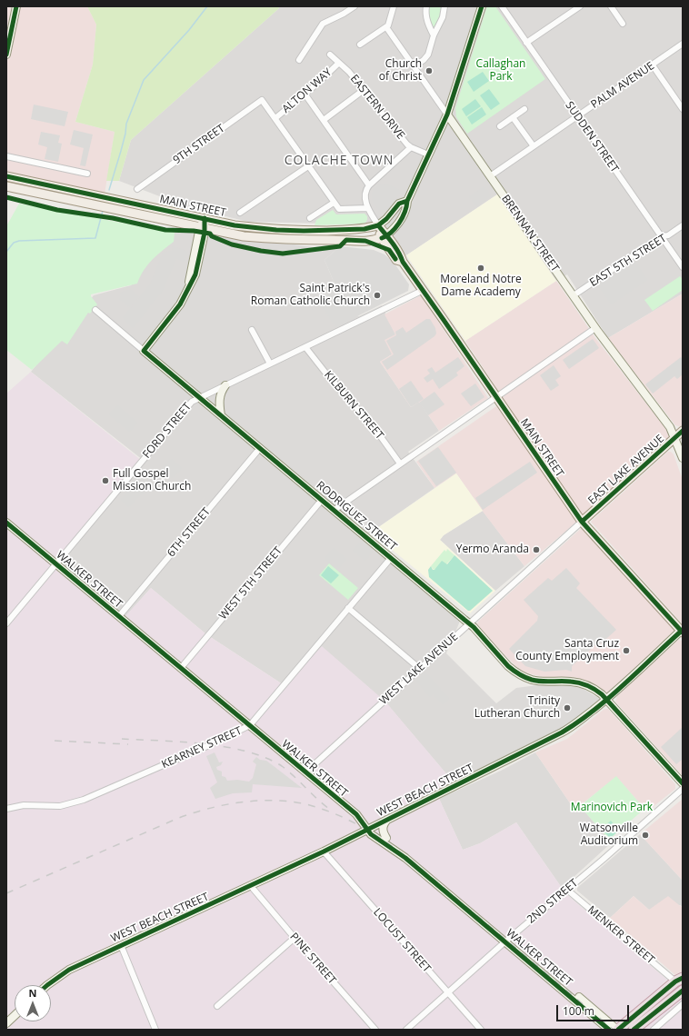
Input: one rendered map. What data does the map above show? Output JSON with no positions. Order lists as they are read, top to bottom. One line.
{"streets":{"main road":["MAIN STREET","BRENNAN STREET","EAST LAKE AVENUE","RODRIGUEZ STREET","WALKER STREET","WEST BEACH STREET"],"street":["PALM AVENUE","ALTON WAY","EASTERN DRIVE","SUDDEN STREET","9TH STREET","EAST 5TH STREET","KILBURN STREET","FORD STREET","6TH STREET","WEST 5TH STREET","WEST LAKE AVENUE","KEARNEY STREET","2ND STREET","MENKER STREET","LOCUST STREET","PINE STREET"]},"crossings":[["PALM AVENUE","SUDDEN STREET"],["PALM AVENUE","BRENNAN STREET"],["ALTON WAY","EASTERN DRIVE"],["ALTON WAY","9TH STREET"],["SUDDEN STREET","EAST 5TH STREET"],["MAIN STREET","FORD STREET"],["MAIN STREET","EAST LAKE AVENUE"],["MAIN STREET","WEST LAKE AVENUE"],["MAIN STREET","WEST BEACH STREET"],["BRENNAN STREET","EAST 5TH STREET"],["BRENNAN STREET","EAST LAKE AVENUE"],["KILBURN STREET","FORD STREET"],["FORD STREET","RODRIGUEZ STREET"],["FORD STREET","WALKER STREET"],["EAST LAKE AVENUE","WEST LAKE AVENUE"],["RODRIGUEZ STREET","6TH STREET"],["RODRIGUEZ STREET","WEST 5TH STREET"],["RODRIGUEZ STREET","WEST LAKE AVENUE"],["RODRIGUEZ STREET","KEARNEY STREET"],["RODRIGUEZ STREET","WEST BEACH STREET"],["6TH STREET","WALKER STREET"],["WALKER STREET","WEST 5TH STREET"],["WALKER STREET","WEST LAKE AVENUE"],["WALKER STREET","KEARNEY STREET"],["WALKER STREET","WEST BEACH STREET"],["WALKER STREET","2ND STREET"],["WEST BEACH STREET","LOCUST STREET"],["WEST BEACH STREET","PINE STREET"],["2ND STREET","MENKER STREET"],["2ND STREET","LOCUST STREET"]],"districts":["COLACHE TOWN"],"parks":["Callaghan Park","Marinovich Park"],"places":["Church of Christ","Moreland Notre Dame Academy","Saint Patrick's Roman Catholic Church","Full Gospel Mission Church","Yermo Aranda","Santa Cruz County Employment","Trinity Lutheran Church","Watsonville Auditorium"],"scale_bar":"100 m","north":"top"}
